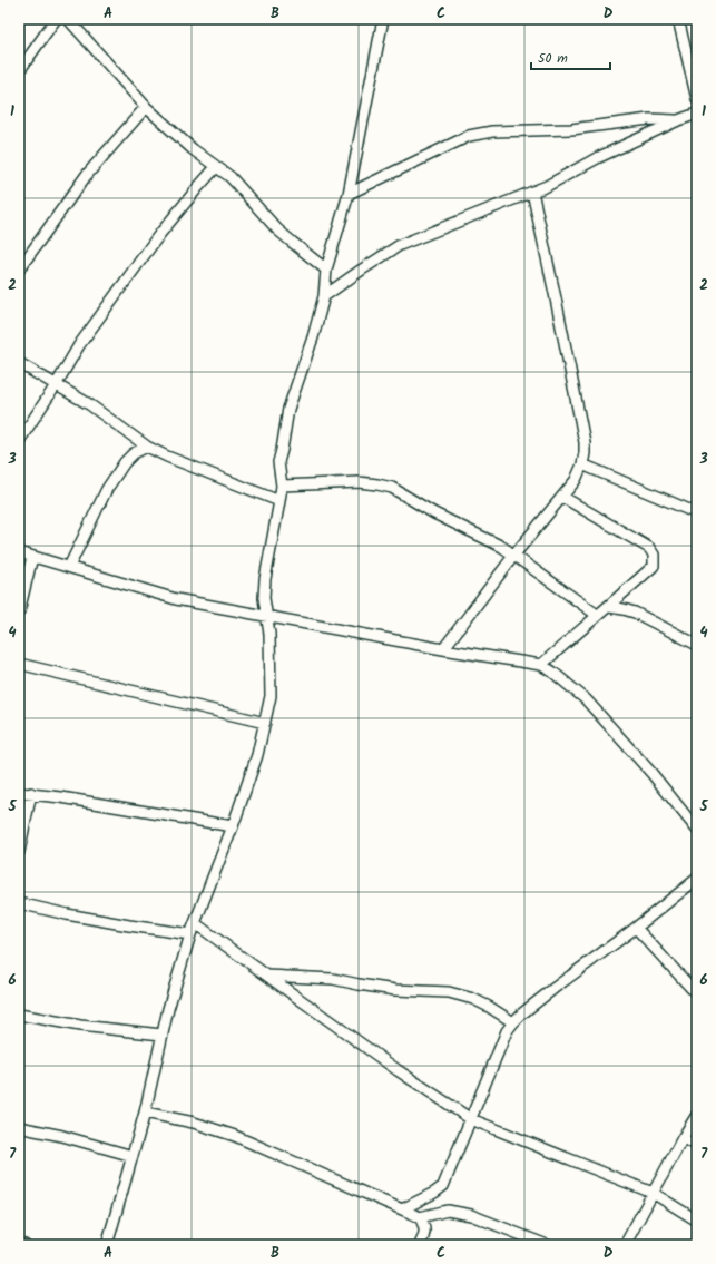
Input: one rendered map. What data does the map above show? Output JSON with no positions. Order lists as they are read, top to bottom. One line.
{"scale_bar":"50 m","grid":{"columns":["A","B","C","D"],"rows":["1","2","3","4","5","6","7"]}}
